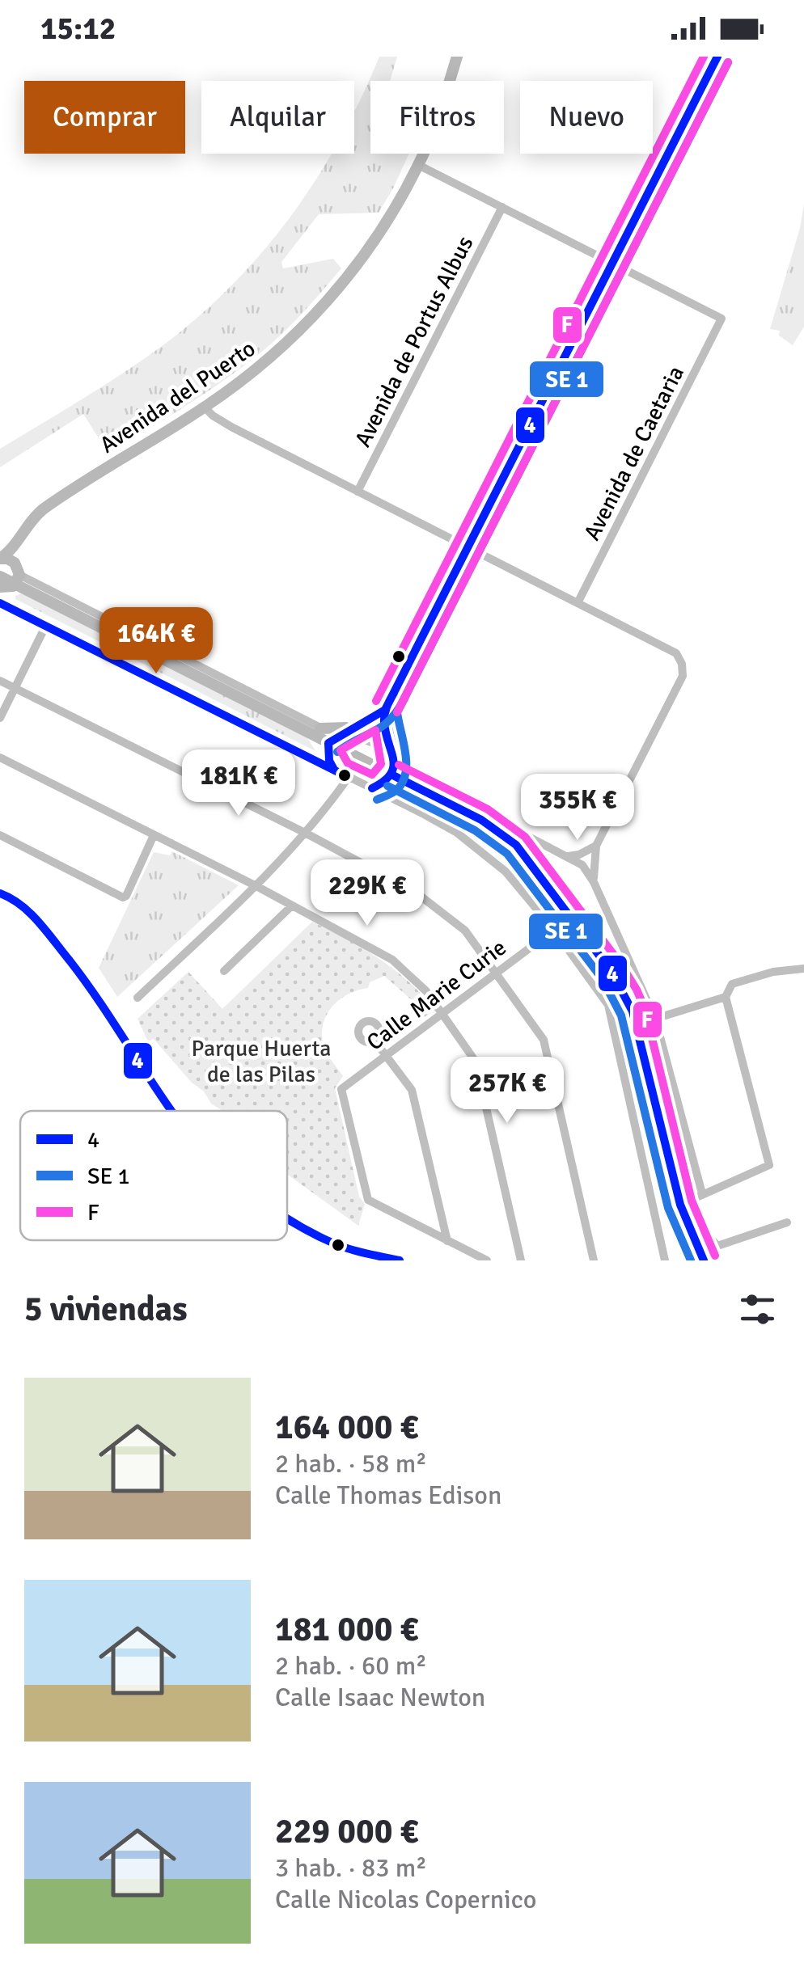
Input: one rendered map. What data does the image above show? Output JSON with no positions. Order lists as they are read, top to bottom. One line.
{"streets":{"street":["Avenida de Portus Albus","Avenida del Puerto","Avenida de Caetaria","Calle Marie Curie"]},"parks":["Parque Huerta de las Pilas"],"lines":["transit line 4","transit line F"],"legend":["4","SE 1","F"],"page":{"status":"15:12","chip":["Comprar","Alquilar","Filtros","Nuevo"],"price":["164K €","181K €","355K €","229K €","257K €"],"heading":"5 viviendas","list":[{"name":"164 000 €","note":"2 hab. · 58 m² · Calle Thomas Edison"},{"name":"181 000 €","note":"2 hab. · 60 m² · Calle Isaac Newton"},{"name":"229 000 €","note":"3 hab. · 83 m² · Calle Nicolas Copernico"}]}}
